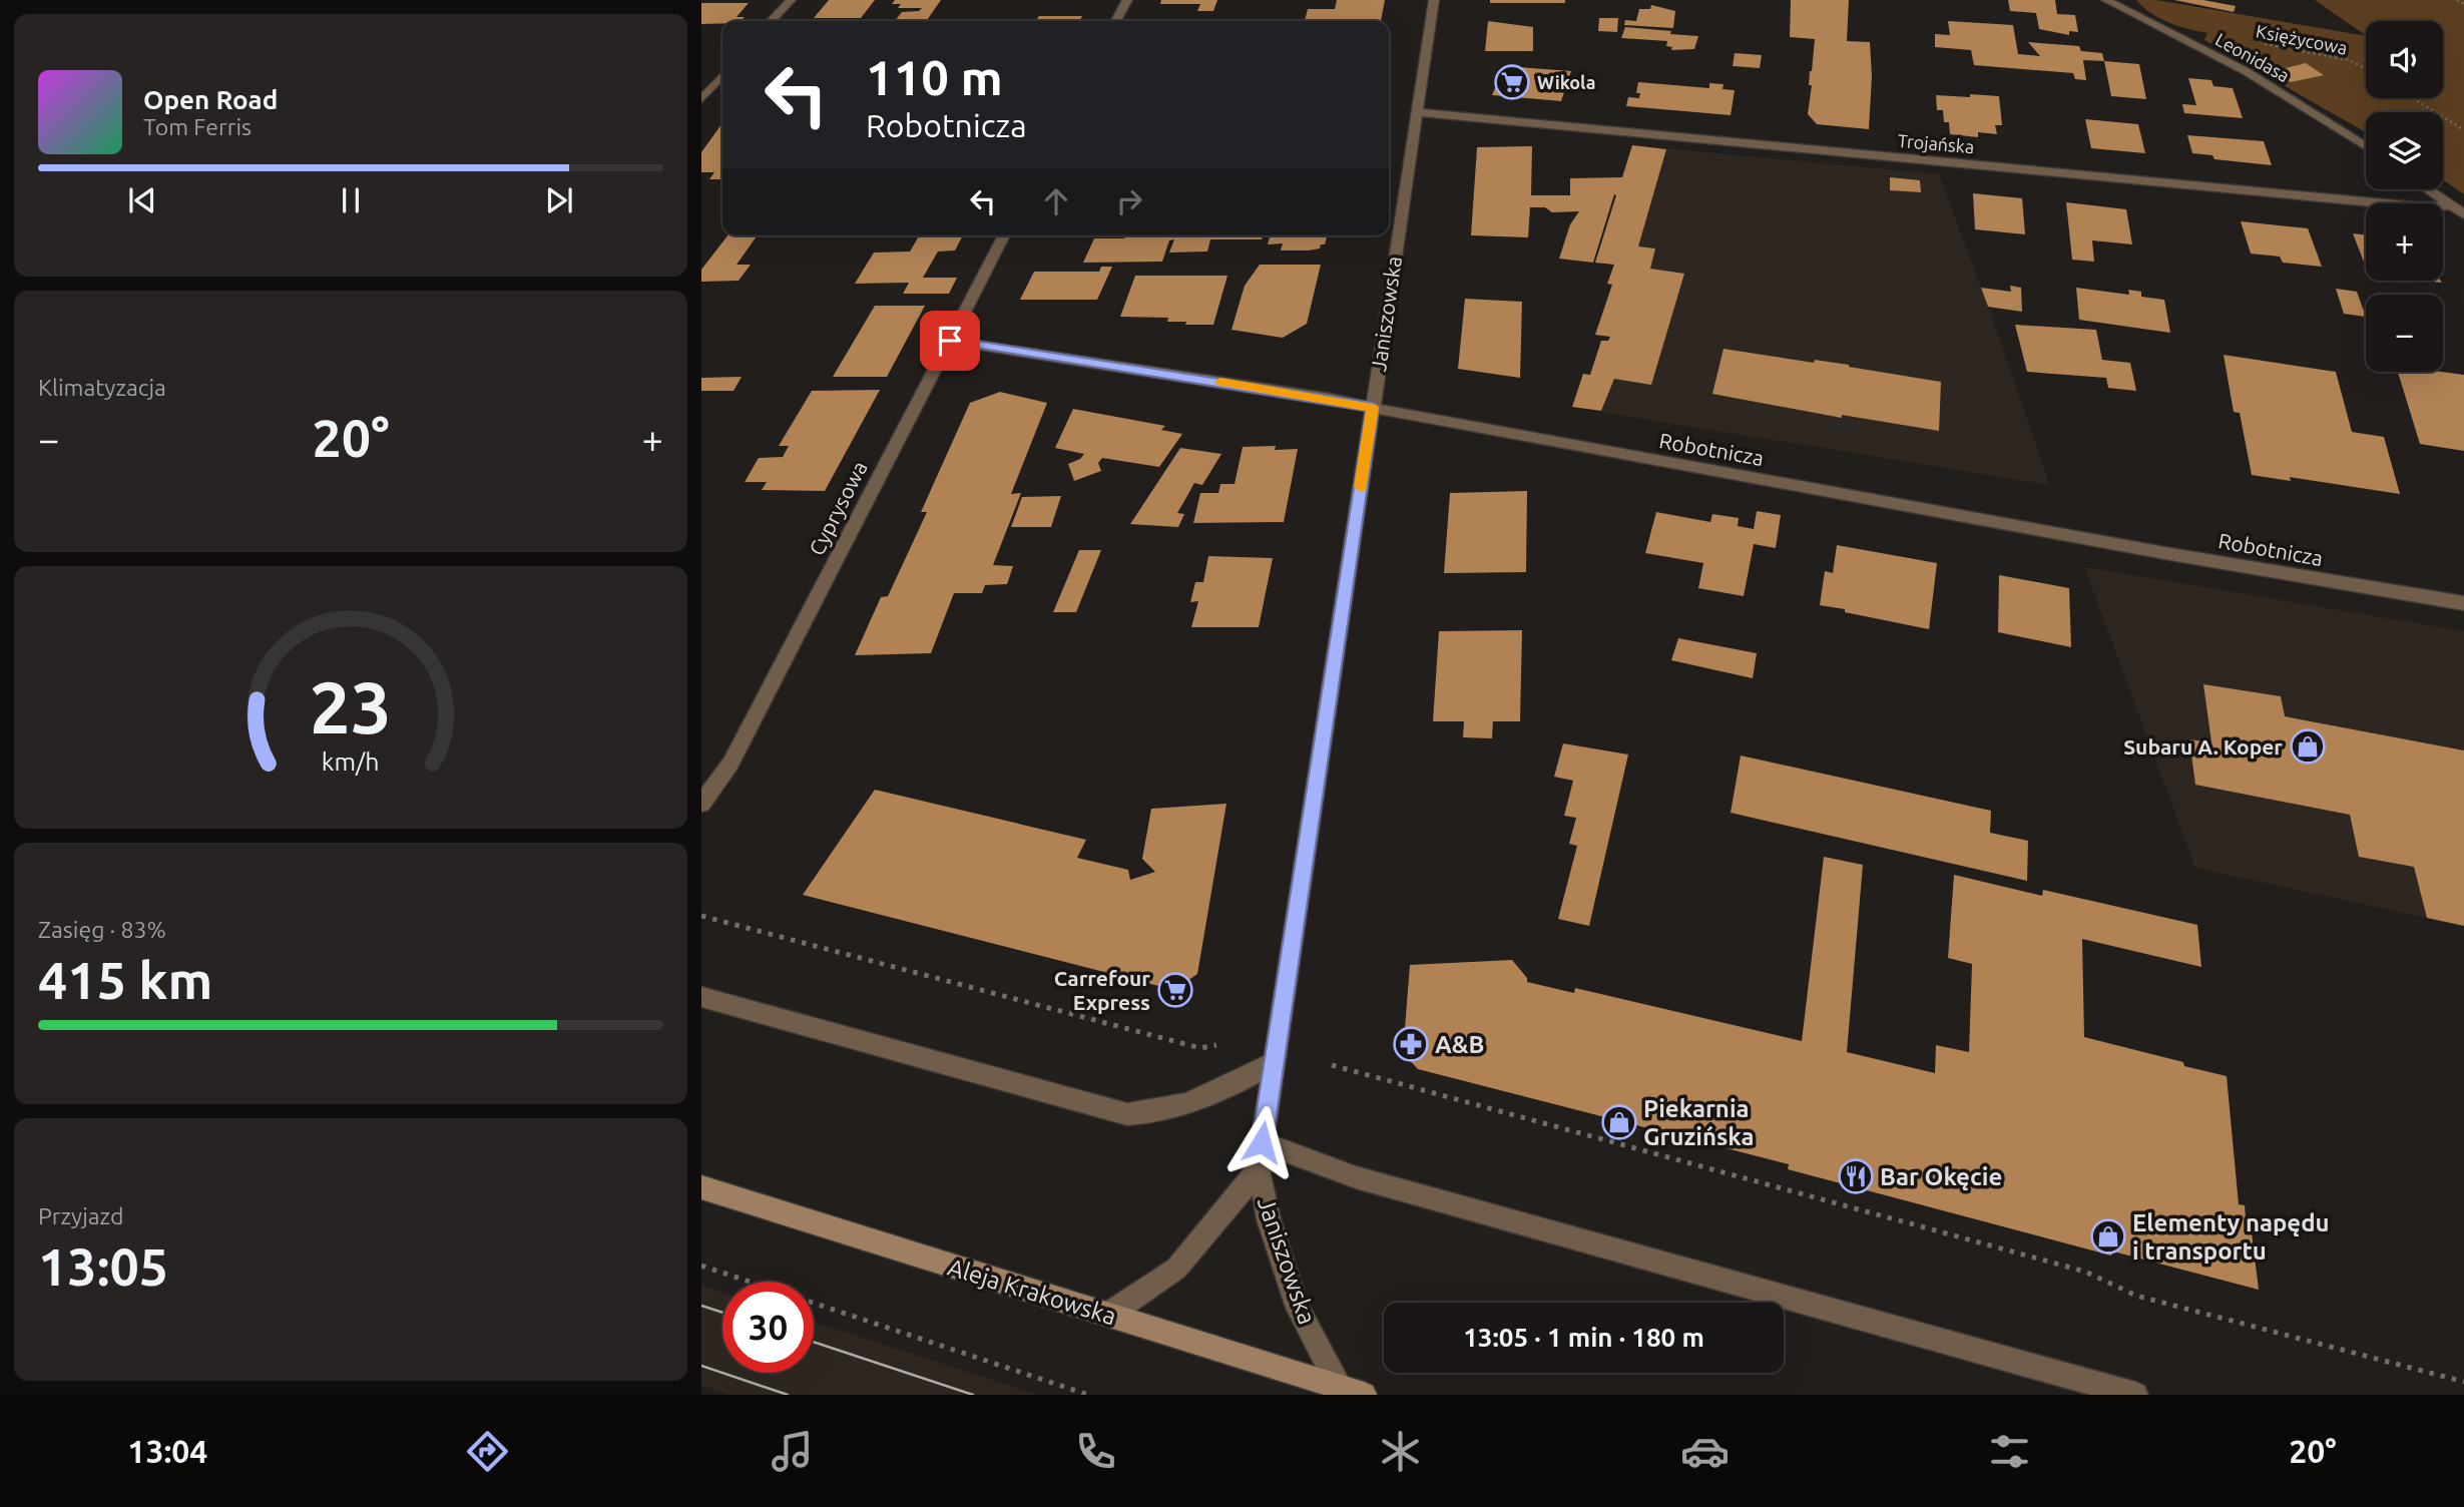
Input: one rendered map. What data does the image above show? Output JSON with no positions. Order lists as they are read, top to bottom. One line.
{"streets":{"main road":["Aleja Krakowska"],"street":["Leonidasa","Trojańska","Janiszowska","Robotnicza","Cyprysowa"],"path":["Księżycowa"]},"crossings":[["Trojańska","Janiszowska"],["Janiszowska","Robotnicza"],["Janiszowska","Aleja Krakowska"],["Robotnicza","Cyprysowa"]],"places":{"supermarket":["Wikola","Carrefour Express"],"shop":["Subaru A. Koper","Piekarnia Gruzińska","Elementy napędu i transportu"],"pharmacy":["A&B"],"restaurant":["Bar Okęcie"]},"page":{"map_buttons":["+","−"],"turn":["110 m","Robotnicza"],"song":["Open Road","Tom Ferris"],"tile":["Klimatyzacja",["Zasięg · 83%","415 km"],["Przyjazd","13:05"]],"heat":["−","20°","+"],"limit":"30","trip":"13:05 · 1 min · 180 m","tabs":["13:04","20°"],"gauge":["23","km/h"]}}
